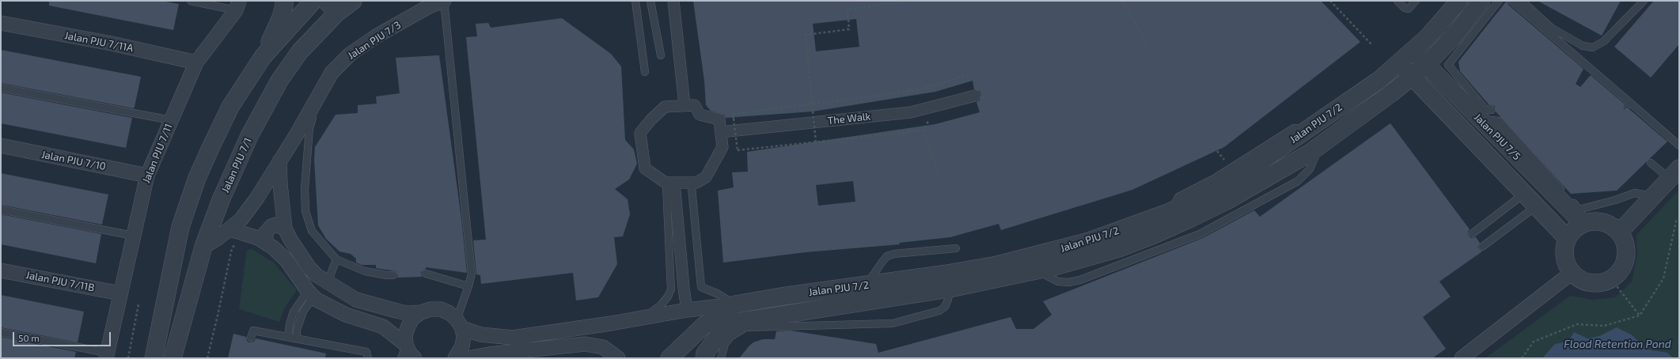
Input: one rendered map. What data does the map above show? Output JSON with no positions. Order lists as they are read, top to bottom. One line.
{"streets":{"street":["Jalan PJU 7/3","Jalan PJU 7/11A","The Walk","Jalan PJU 7/2","Jalan PJU 7/5","Jalan PJU 7/11","Jalan PJU 7/10","Jalan PJU 7/1","Jalan PJU 7/11B"]},"crossings":[["Jalan PJU 7/3","Jalan PJU 7/1"],["Jalan PJU 7/11A","Jalan PJU 7/11"],["Jalan PJU 7/2","Jalan PJU 7/5"],["Jalan PJU 7/11","Jalan PJU 7/10"],["Jalan PJU 7/11","Jalan PJU 7/11B"]],"water":["Flood Retention Pond"],"scale_bar":"50 m"}
